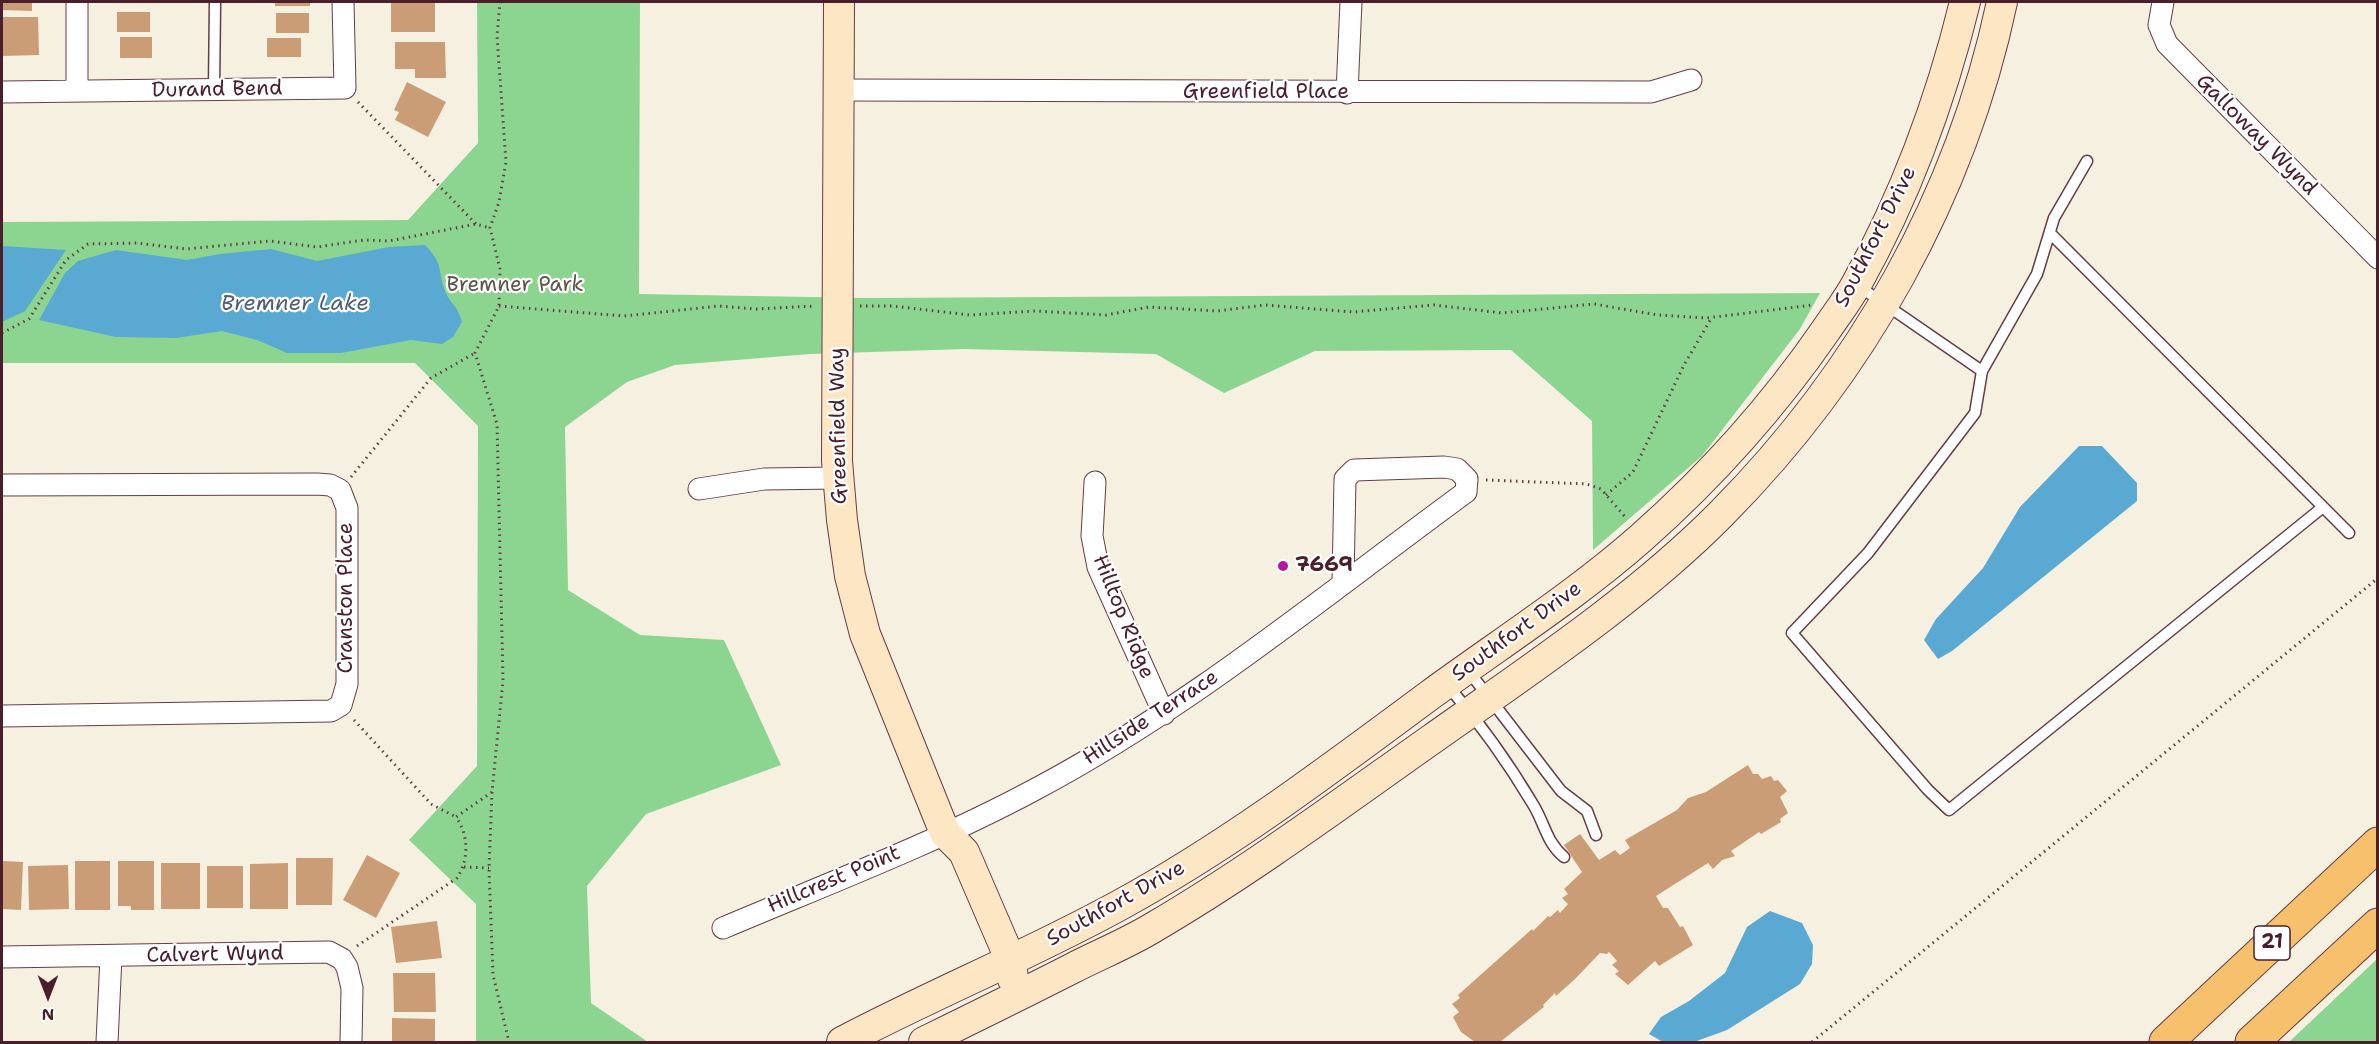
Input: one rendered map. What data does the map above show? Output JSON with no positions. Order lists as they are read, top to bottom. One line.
{"streets":{"main road":["Southfort Drive","Greenfield Way","21"],"street":["Durand Bend","Greenfield Place","Galloway Wynd","Cranston Place","Hilltop Ridge","Hillside Terrace","Hillcrest Point","Calvert Wynd"]},"crossings":[["Greenfield Place","Greenfield Way"],["Southfort Drive","Greenfield Way"],["Greenfield Way","Hillside Terrace"],["Greenfield Way","Hillcrest Point"],["Hilltop Ridge","Hillside Terrace"],["Hillside Terrace","Hillcrest Point"]],"water":["Bremner Lake"],"parks":["Bremner Park"],"places":["7669"],"north":"bottom"}
